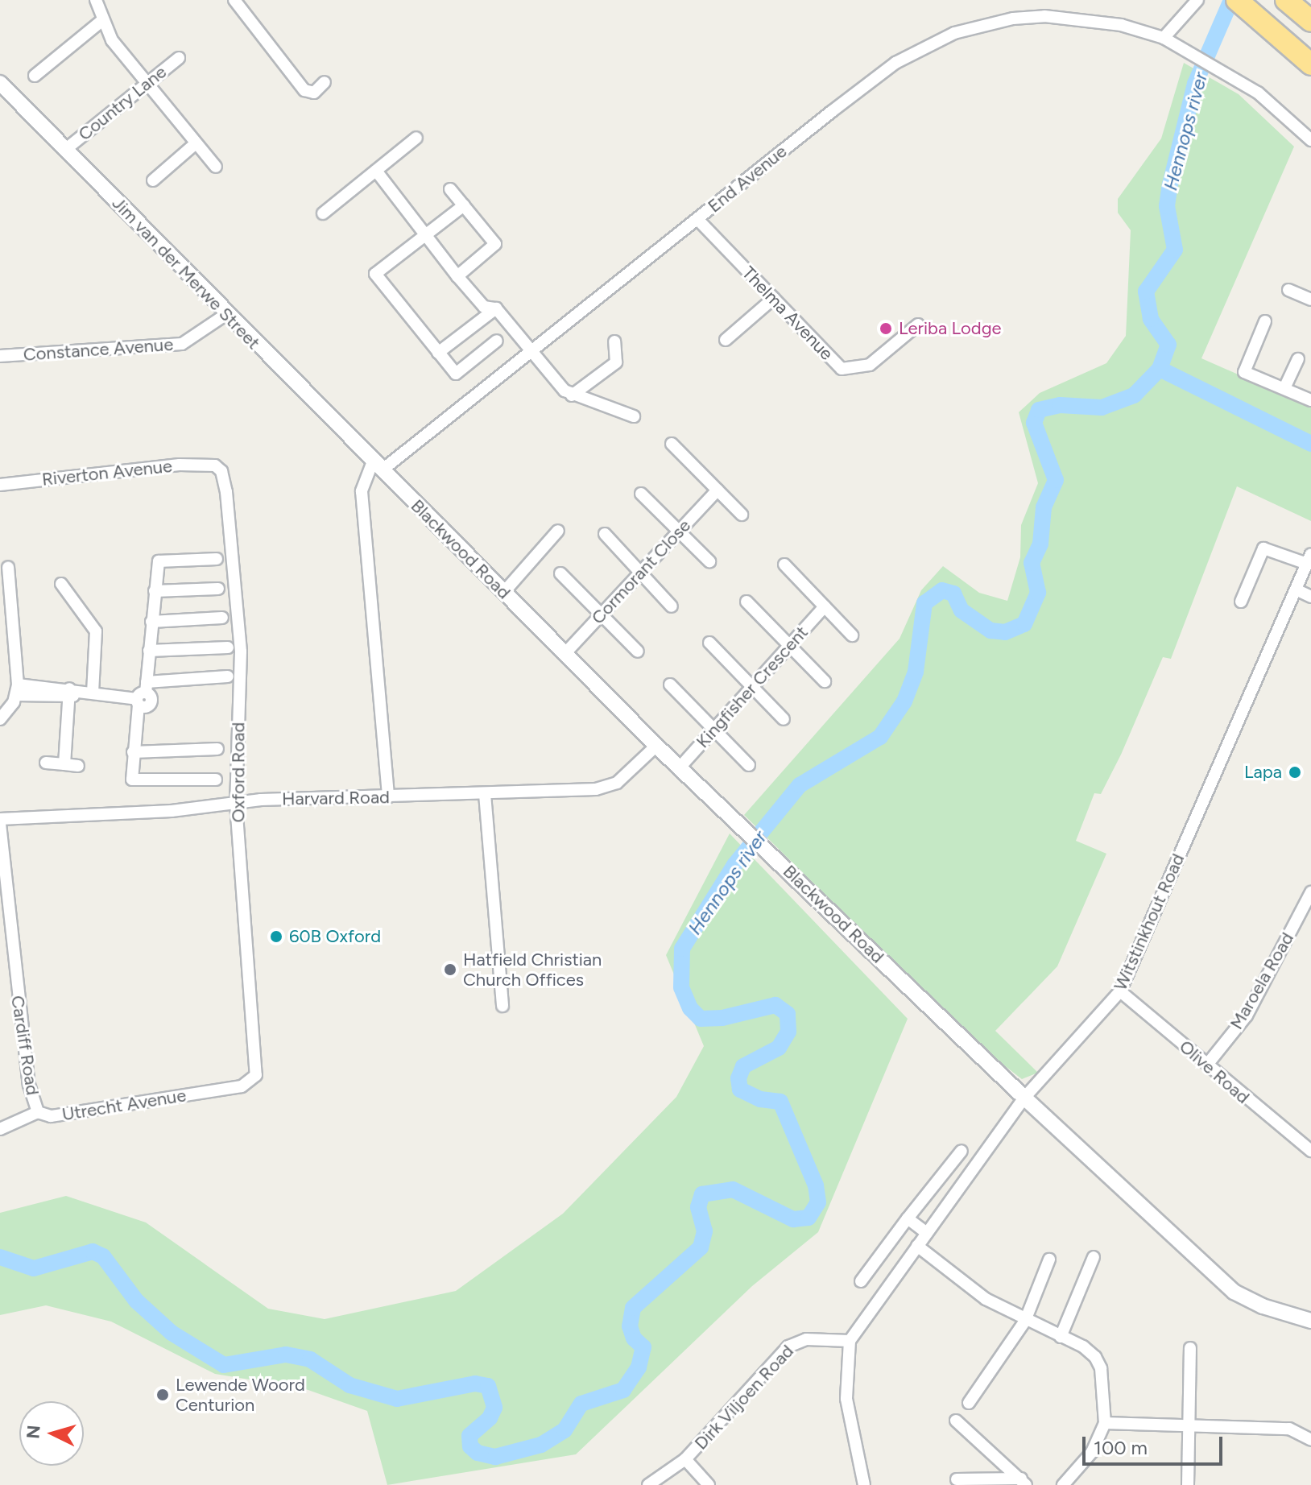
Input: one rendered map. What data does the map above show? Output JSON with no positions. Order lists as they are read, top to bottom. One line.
{"streets":{"street":["Country Lane","End Avenue","Jim van der Merwe Street","Thelma Avenue","Constance Avenue","Riverton Avenue","Blackwood Road","Cormorant Close","Kingfisher Crescent","Oxford Road","Harvard Road","Witstinkhout Road","Maroela Road","Cardiff Road","Olive Road","Utrecht Avenue","Dirk Viljoen Road"]},"crossings":[["Country Lane","Jim van der Merwe Street"],["End Avenue","Jim van der Merwe Street"],["End Avenue","Thelma Avenue"],["End Avenue","Blackwood Road"],["Jim van der Merwe Street","Constance Avenue"],["Jim van der Merwe Street","Blackwood Road"],["Riverton Avenue","Oxford Road"],["Blackwood Road","Cormorant Close"],["Blackwood Road","Kingfisher Crescent"],["Blackwood Road","Harvard Road"],["Blackwood Road","Witstinkhout Road"],["Oxford Road","Harvard Road"],["Oxford Road","Utrecht Avenue"],["Harvard Road","Cardiff Road"],["Witstinkhout Road","Olive Road"],["Witstinkhout Road","Dirk Viljoen Road"],["Maroela Road","Olive Road"],["Cardiff Road","Utrecht Avenue"]],"water":["Hennops river"],"places":["Leriba Lodge","Lapa","60B Oxford","Hatfield Christian Church Offices","Lewende Woord Centurion"],"scale_bar":"100 m","north":"left"}
